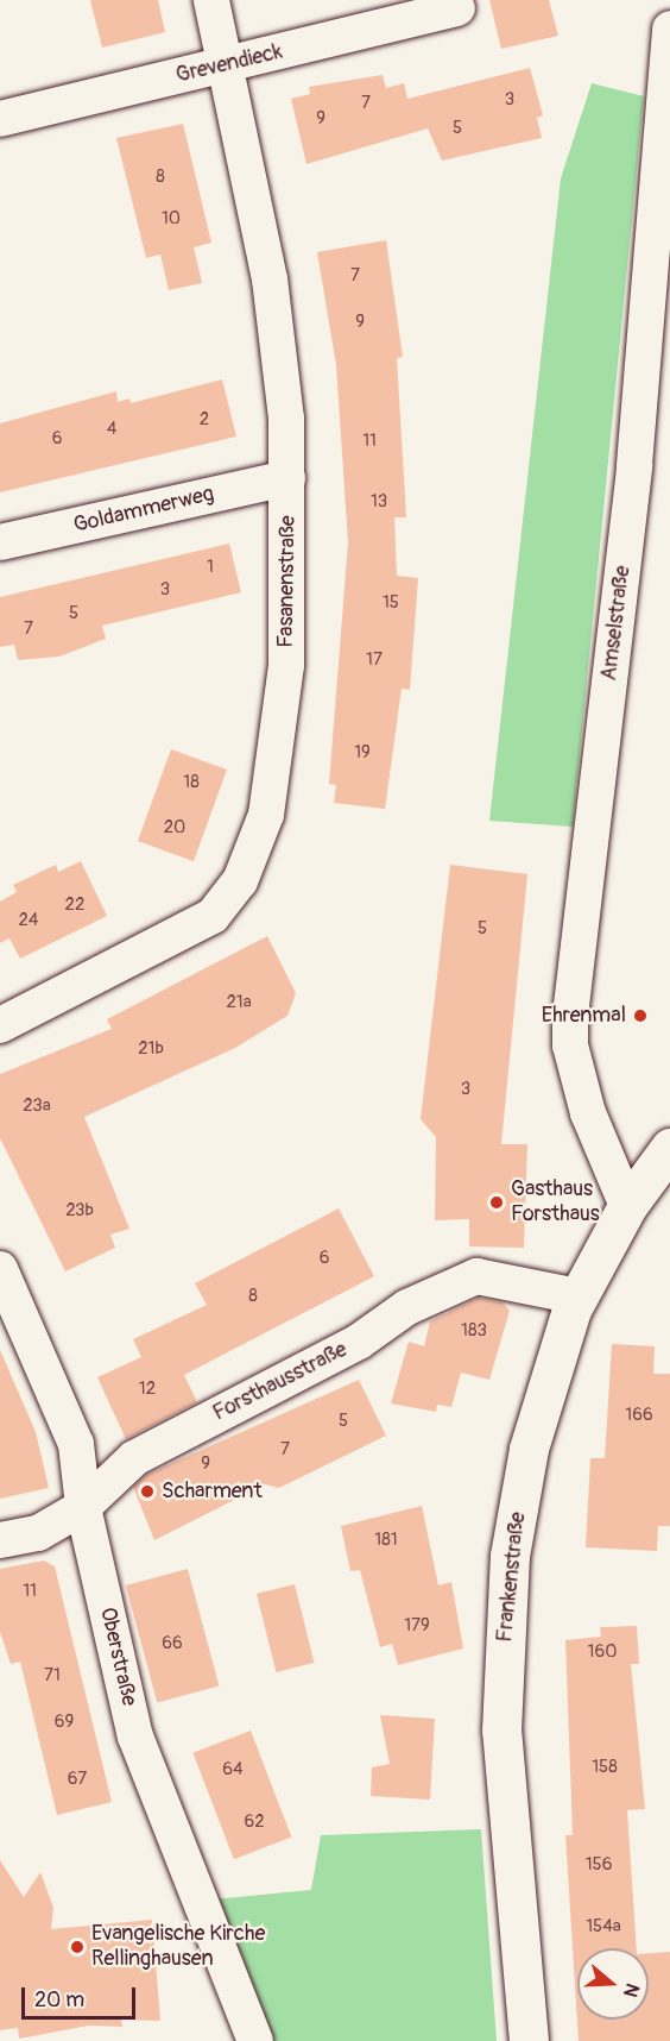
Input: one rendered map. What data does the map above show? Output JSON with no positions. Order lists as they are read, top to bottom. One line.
{"streets":{"main road":["Frankenstraße"],"street":["Grevendieck","Goldammerweg","Fasanenstraße","Amselstraße","Forsthausstraße","Oberstraße"]},"crossings":[["Grevendieck","Fasanenstraße"],["Goldammerweg","Fasanenstraße"],["Amselstraße","Frankenstraße"],["Forsthausstraße","Frankenstraße"],["Forsthausstraße","Oberstraße"]],"places":["Ehrenmal","Gasthaus Forsthaus","Scharment","Evangelische Kirche Rellinghausen"],"house_numbers":["3","7","9","5","8","10","7","9","2","4","6","11","13","1","3","15","5","7","17","19","18","20","22","24","5","21a","21b","3","23a","23b","6","8","183","12","166","5","7","9","181","11","179","66","160","71","69","158","64","67","62","156","154a"],"scale_bar":"20 m","north":"right"}
